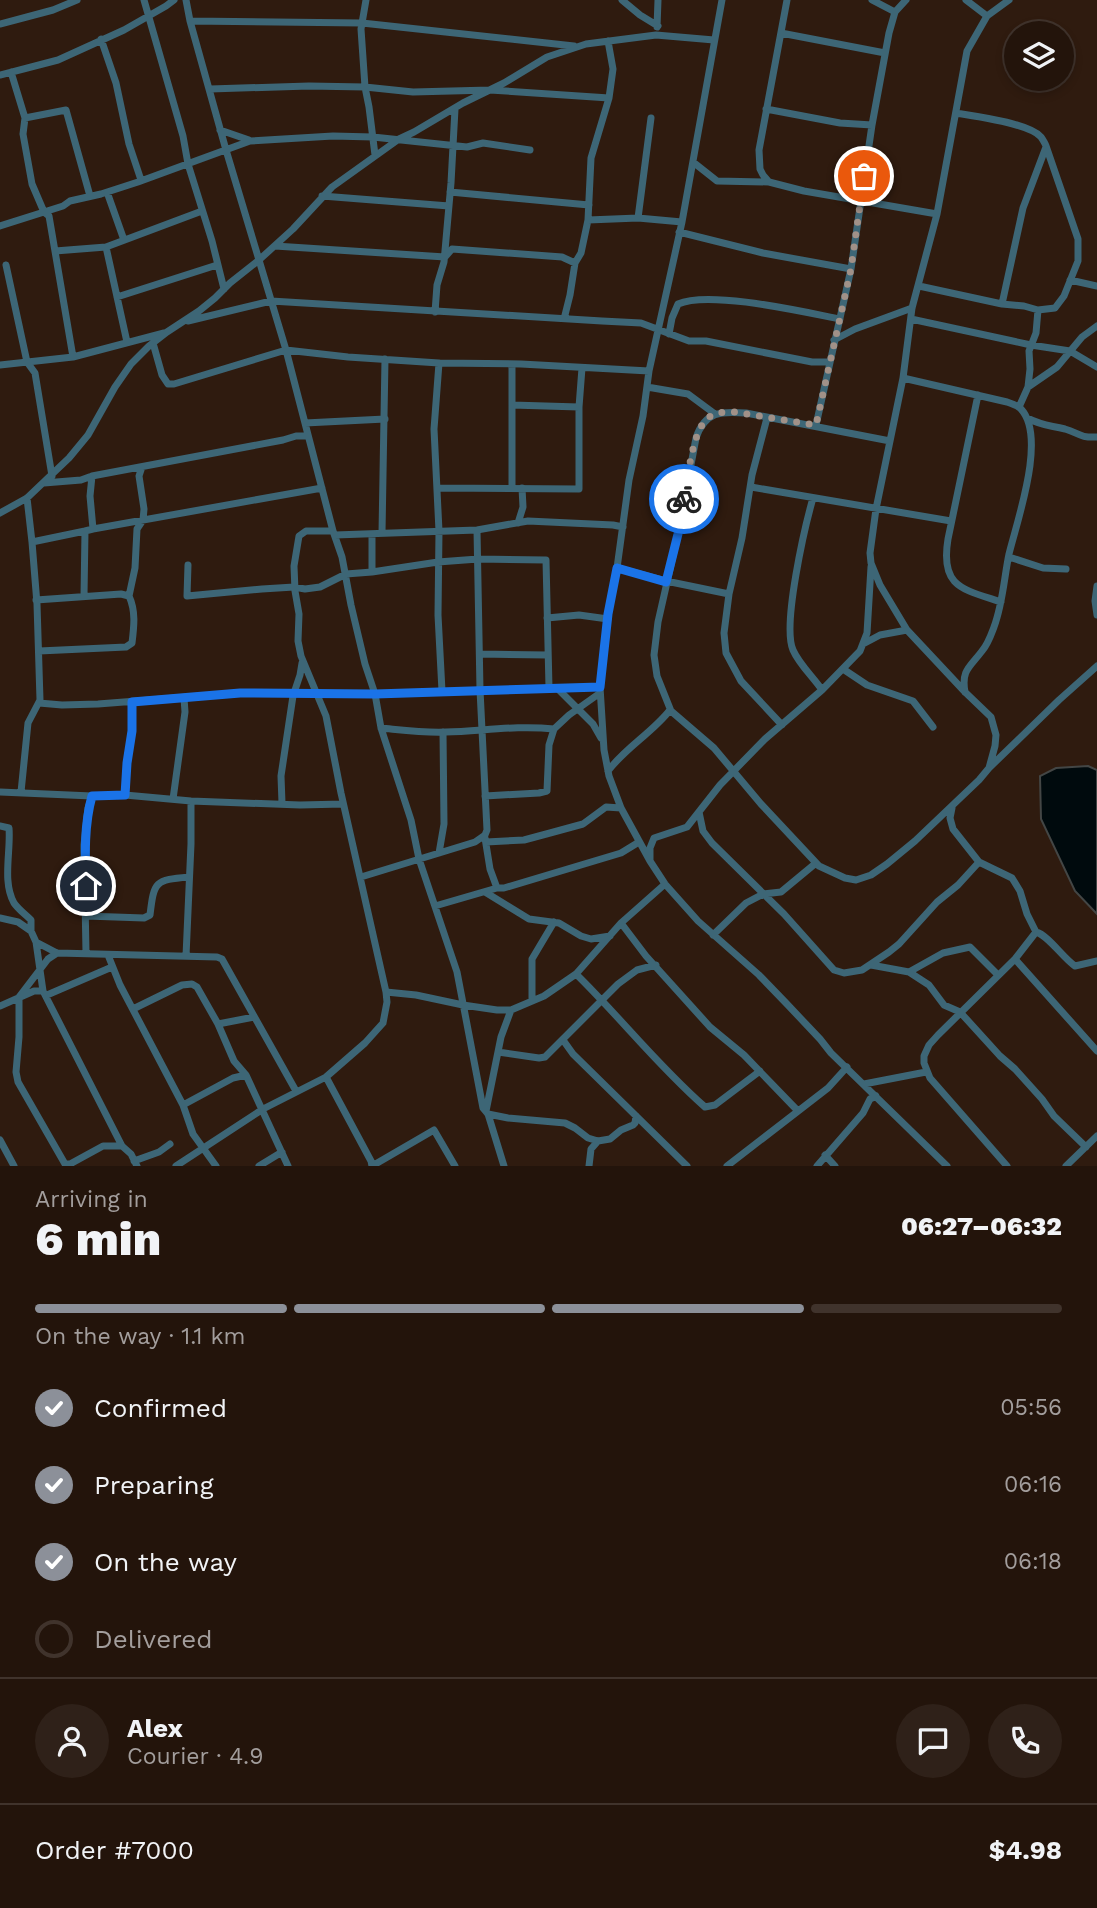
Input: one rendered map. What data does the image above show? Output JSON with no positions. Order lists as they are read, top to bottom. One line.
{"page":{"heading":["6 min","Arriving in","06:27–06:32"],"panel":["Alex","Courier · 4.9","Order #7000","$4.98"],"bar":"On the way · 1.1 km","list":[["Confirmed","05:56"],["Preparing","06:16"],["On the way","06:18"],"Delivered"]}}
